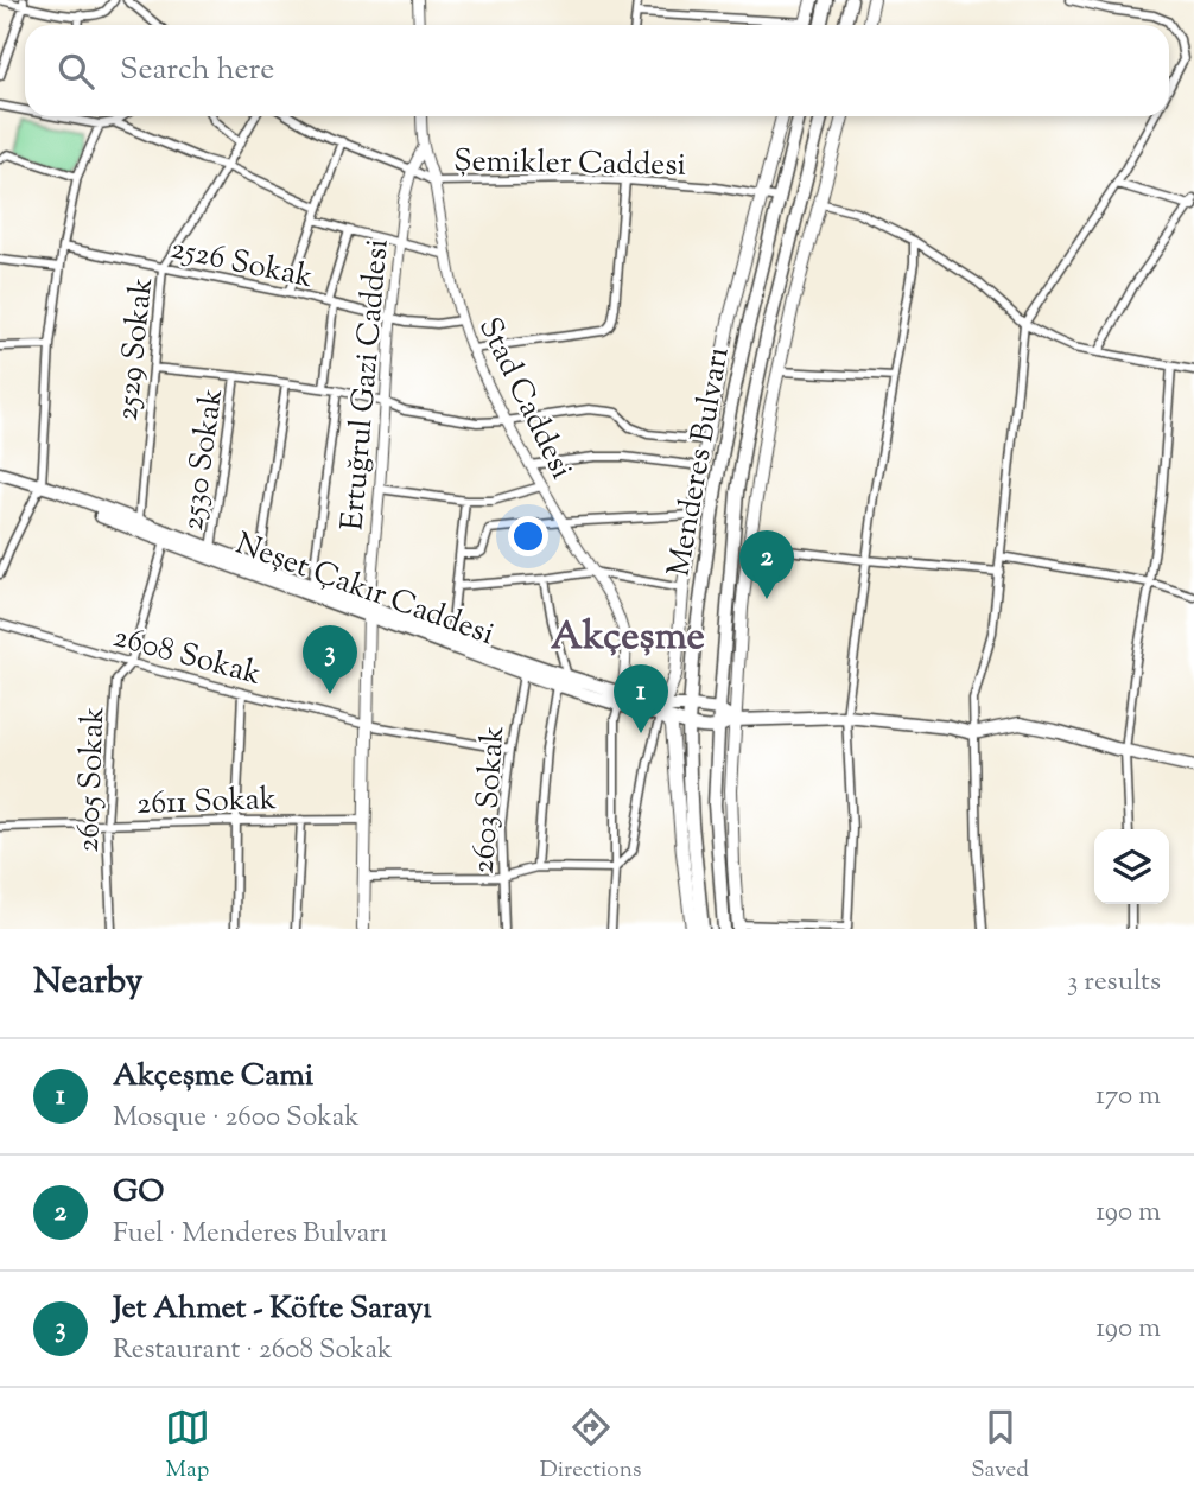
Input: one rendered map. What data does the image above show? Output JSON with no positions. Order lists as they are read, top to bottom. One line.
{"streets":{"main road":["Ertuğrul Gazi Caddesi","Menderes Bulvarı","Neşet Çakır Caddesi"],"street":["Şemikler Caddesi","2526 Sokak","2529 Sokak","Stad Caddesi","2530 Sokak","2608 Sokak","2605 Sokak","2611 Sokak","2603 Sokak"]},"crossings":[["Şemikler Caddesi","Ertuğrul Gazi Caddesi"],["Şemikler Caddesi","Stad Caddesi"],["Şemikler Caddesi","Menderes Bulvarı"],["2526 Sokak","2529 Sokak"],["2526 Sokak","Ertuğrul Gazi Caddesi"],["2526 Sokak","Stad Caddesi"],["2529 Sokak","Neşet Çakır Caddesi"],["Ertuğrul Gazi Caddesi","Stad Caddesi"],["Ertuğrul Gazi Caddesi","Neşet Çakır Caddesi"],["Ertuğrul Gazi Caddesi","2608 Sokak"],["Ertuğrul Gazi Caddesi","2611 Sokak"],["Stad Caddesi","Neşet Çakır Caddesi"],["2530 Sokak","Neşet Çakır Caddesi"],["Menderes Bulvarı","Neşet Çakır Caddesi"],["Neşet Çakır Caddesi","2605 Sokak"],["Neşet Çakır Caddesi","2603 Sokak"],["2608 Sokak","2605 Sokak"],["2608 Sokak","2603 Sokak"],["2605 Sokak","2611 Sokak"]],"districts":["Akçeşme"],"page":{"search":"Search here","pins":["2","3","1"],"heading":["Nearby","3 results"],"list":[{"mark":"1","name":"Akçeşme Cami","note":"Mosque · 2600 Sokak","value":"170 m"},{"mark":"2","name":"GO","note":"Fuel · Menderes Bulvarı","value":"190 m"},{"mark":"3","name":"Jet Ahmet - Köfte Sarayı","note":"Restaurant · 2608 Sokak","value":"190 m"}],"nav":["Map","Directions","Saved"]}}
